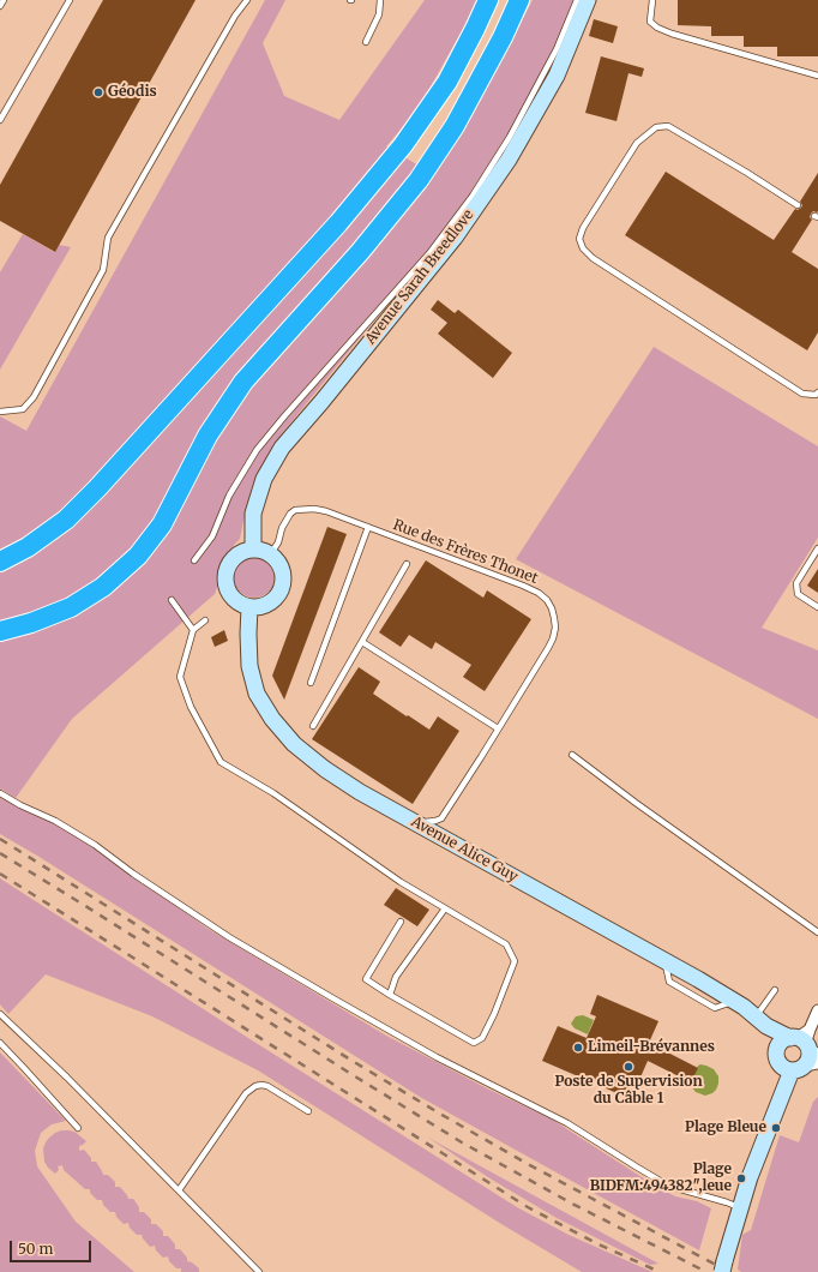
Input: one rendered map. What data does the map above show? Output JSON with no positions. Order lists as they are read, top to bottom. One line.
{"streets":{"main road":["Avenue Sarah Breedlove","Avenue Alice Guy"],"lane":["Rue des Frères Thonet"]},"crossings":[["Avenue Sarah Breedlove","Rue des Frères Thonet"],["Avenue Sarah Breedlove","Avenue Alice Guy"],["Rue des Frères Thonet","Avenue Alice Guy"]],"places":["Géodis","Limeil-Brévannes","Poste de Supervision du Câble 1","Plage Bleue","Plage BIDFM:494382\",leue"],"scale_bar":"50 m"}
